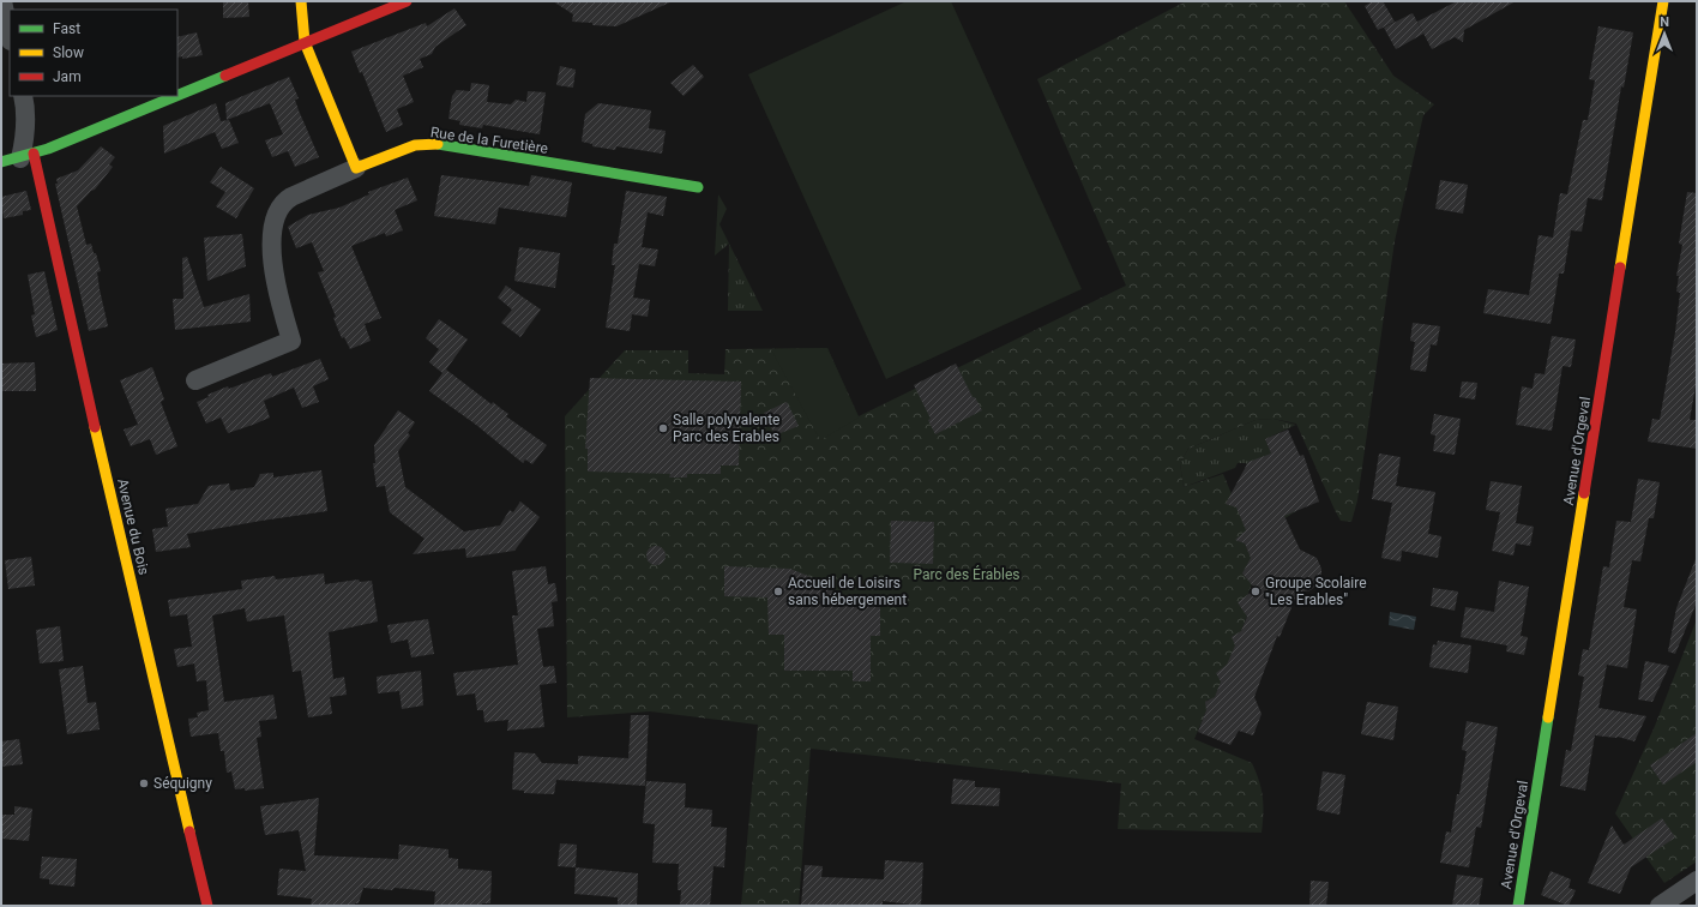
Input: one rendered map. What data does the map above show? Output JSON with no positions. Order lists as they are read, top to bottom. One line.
{"streets":{"street":["Rue de la Furetière","Avenue d'Orgeval","Avenue du Bois"]},"parks":["Parc des Érables"],"places":["Salle polyvalente Parc des Erables","Accueil de Loisirs sans hébergement","Groupe Scolaire \"Les Erables\"","Séquigny"],"legend":["Fast","Slow","Jam"],"north":"top"}
